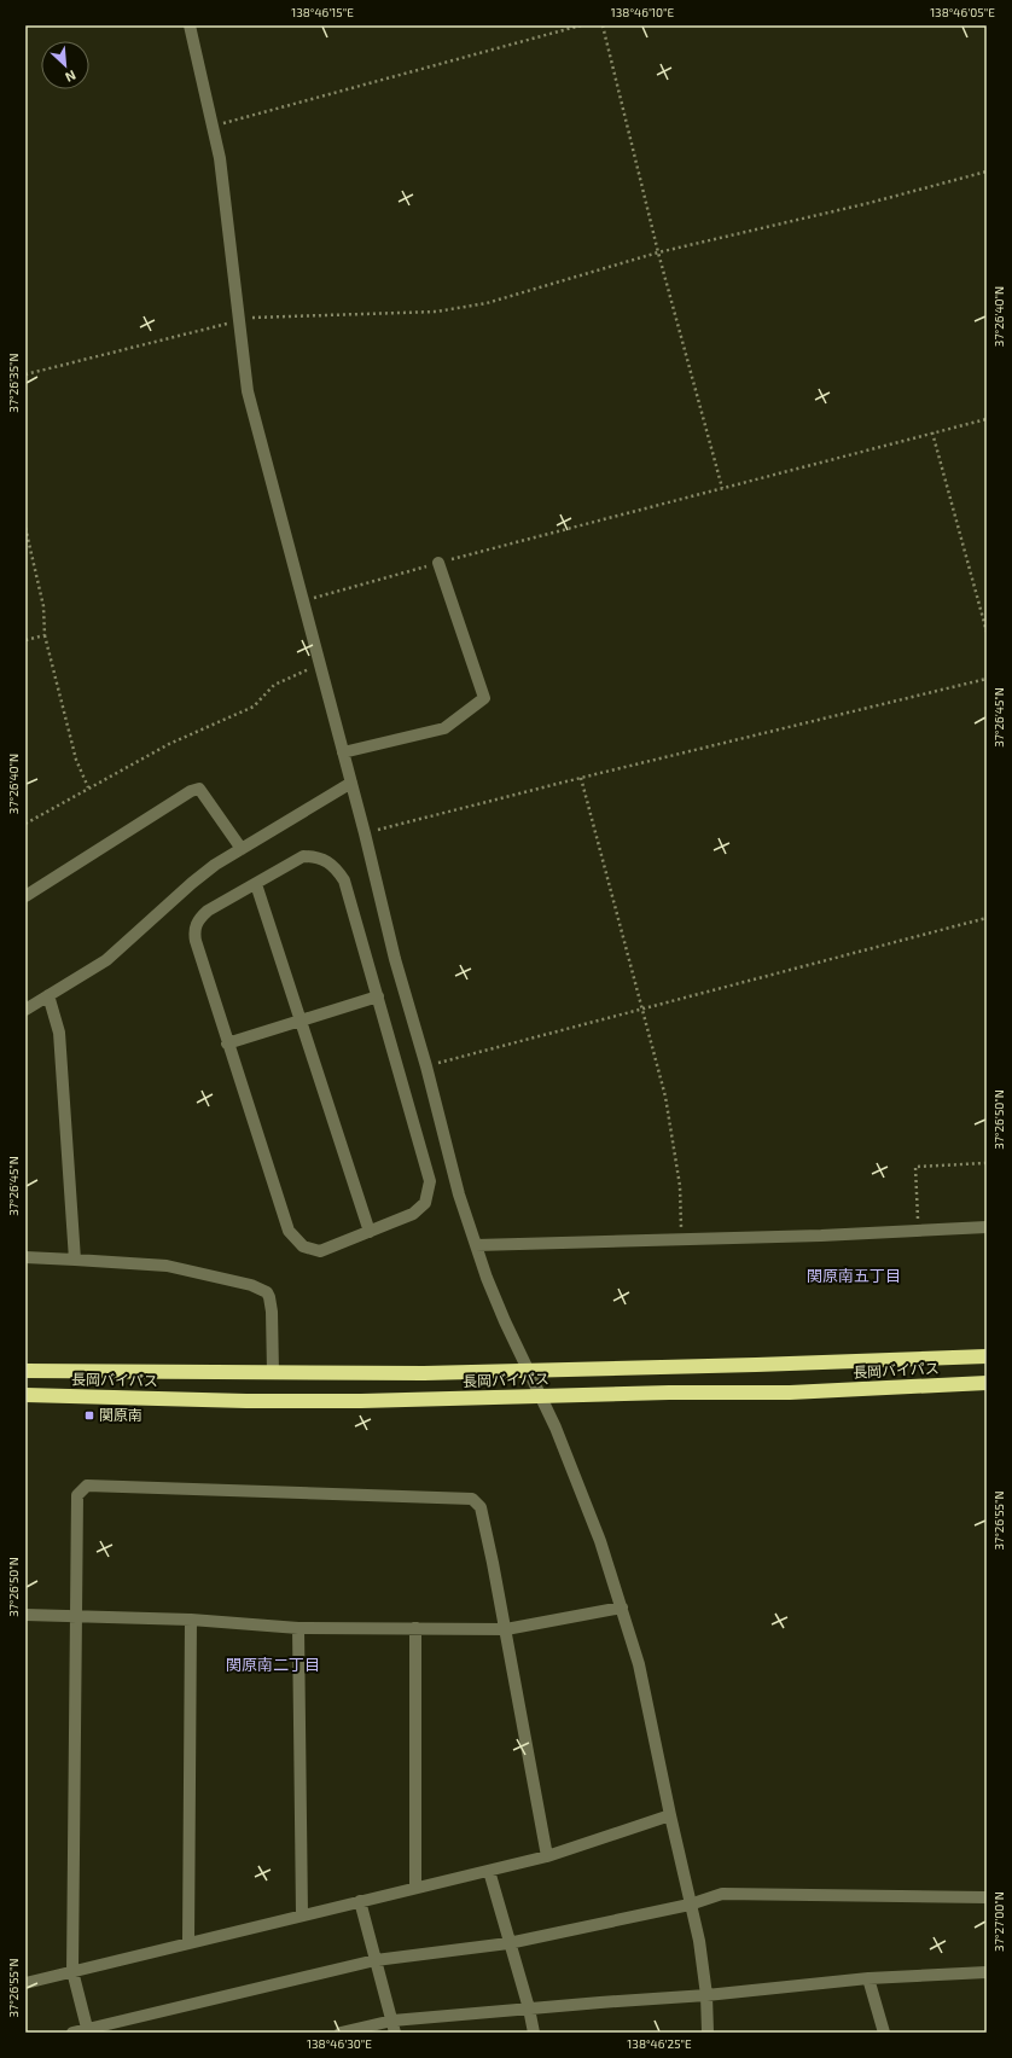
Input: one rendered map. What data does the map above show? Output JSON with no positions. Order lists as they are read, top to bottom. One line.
{"streets":{"highway":["長岡バイパス"]},"districts":["関原南五丁目","関原南二丁目"],"places":{"transit":["関原南"]},"north":"bottom right","coordinates":["138°46'15\"E","138°46'10\"E","138°46'05\"E","37°26'40\"N","37°26'35\"N","37°26'45\"N","37°26'50\"N","37°26'55\"N","37°27'00\"N","138°46'30\"E","138°46'25\"E"]}
